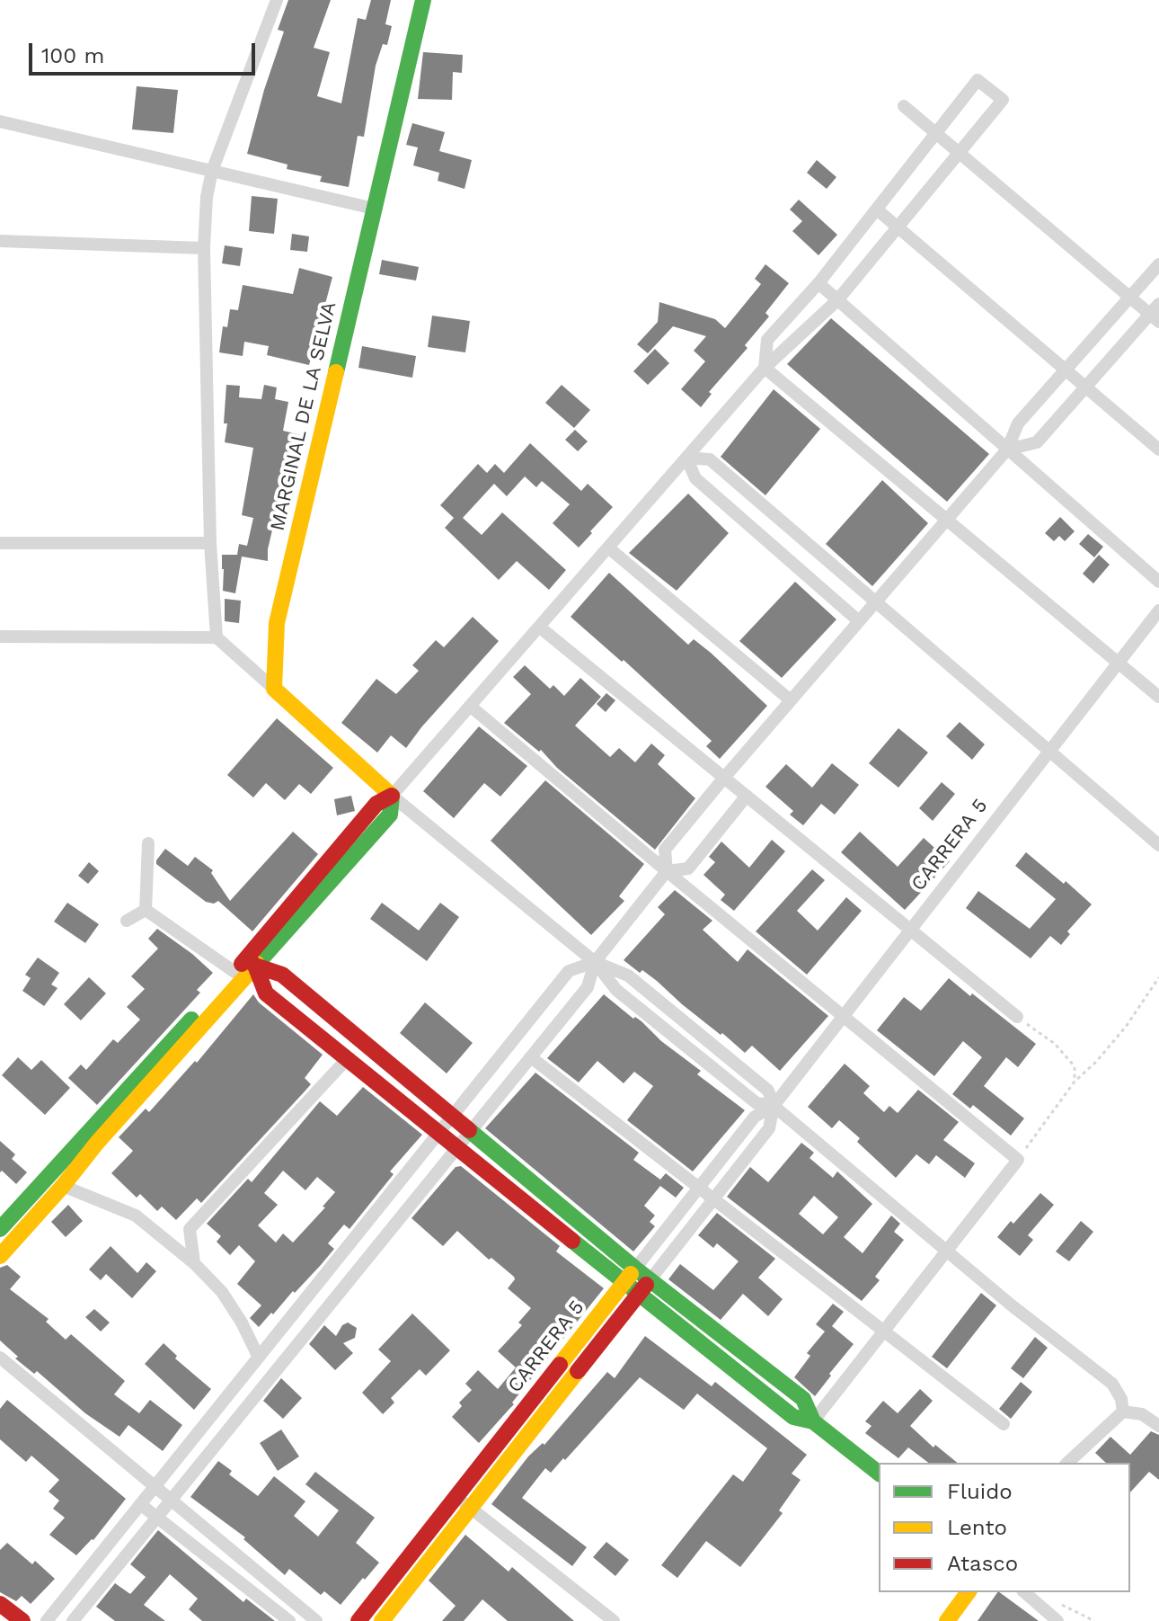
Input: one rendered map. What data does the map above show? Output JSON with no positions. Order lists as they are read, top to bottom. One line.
{"streets":{"street":["MARGINAL DE LA SELVA","CARRERA 5"]},"legend":["Fluido","Lento","Atasco"],"scale_bar":"100 m"}
